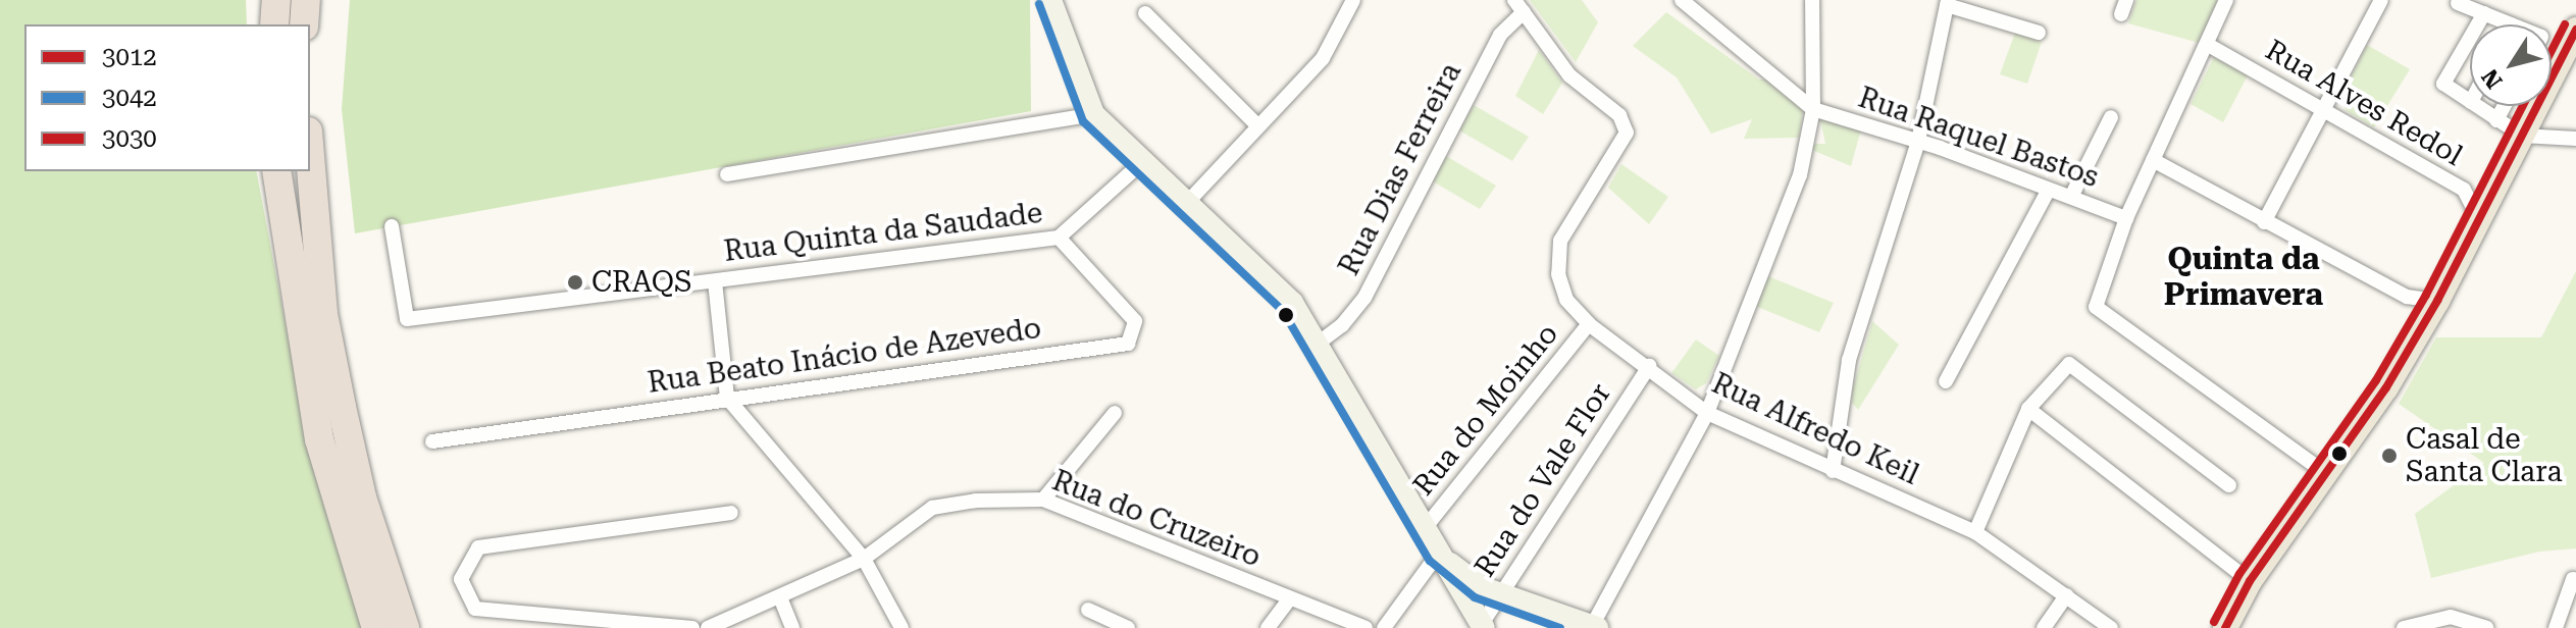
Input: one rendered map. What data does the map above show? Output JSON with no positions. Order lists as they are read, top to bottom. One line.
{"streets":{"street":["Rua Alves Redol","Rua Raquel Bastos","Rua Dias Ferreira","Rua Quinta da Saudade","Rua Beato Inácio de Azevedo","Rua do Moinho","Rua Alfredo Keil","Rua do Vale Flor","Rua do Cruzeiro"]},"crossings":[["Rua Dias Ferreira","Rua Alfredo Keil"],["Rua Quinta da Saudade","Rua Beato Inácio de Azevedo"],["Rua do Moinho","Rua Alfredo Keil"],["Rua Alfredo Keil","Rua do Vale Flor"]],"districts":["Quinta da Primavera"],"places":["CRAQS","Casal de Santa Clara"],"lines":["transit line 3042","transit line 3030","transit line 3012"],"legend":["3012","3042","3030"],"north":"bottom left"}
